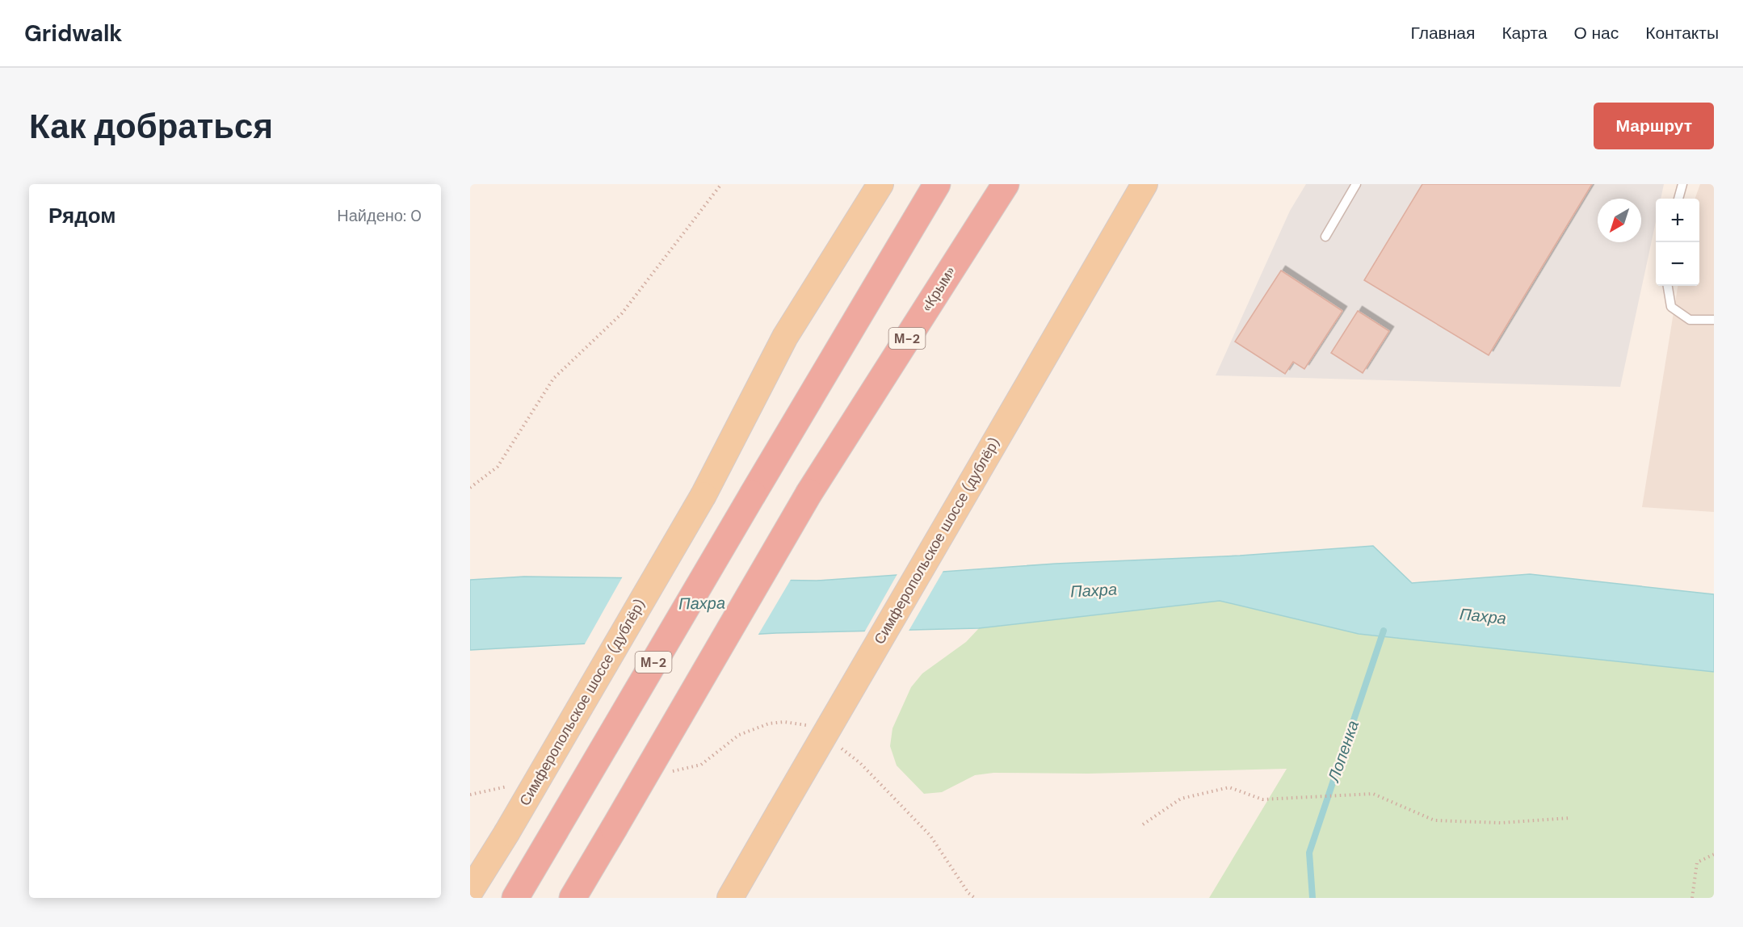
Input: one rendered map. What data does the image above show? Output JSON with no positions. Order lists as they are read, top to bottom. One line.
{"streets":{"highway":["«Крым»","М-2"],"main road":["Симферопольское шоссе (дублёр)"]},"water":["Пахра","Лопенка"],"north":"bottom left","page":{"header":"Gridwalk","nav":["Главная","Карта","О нас","Контакты"],"buttons":"Маршрут","title":"Как добраться","heading":["Рядом","Найдено: 0"],"map_buttons":["+","−"]}}
